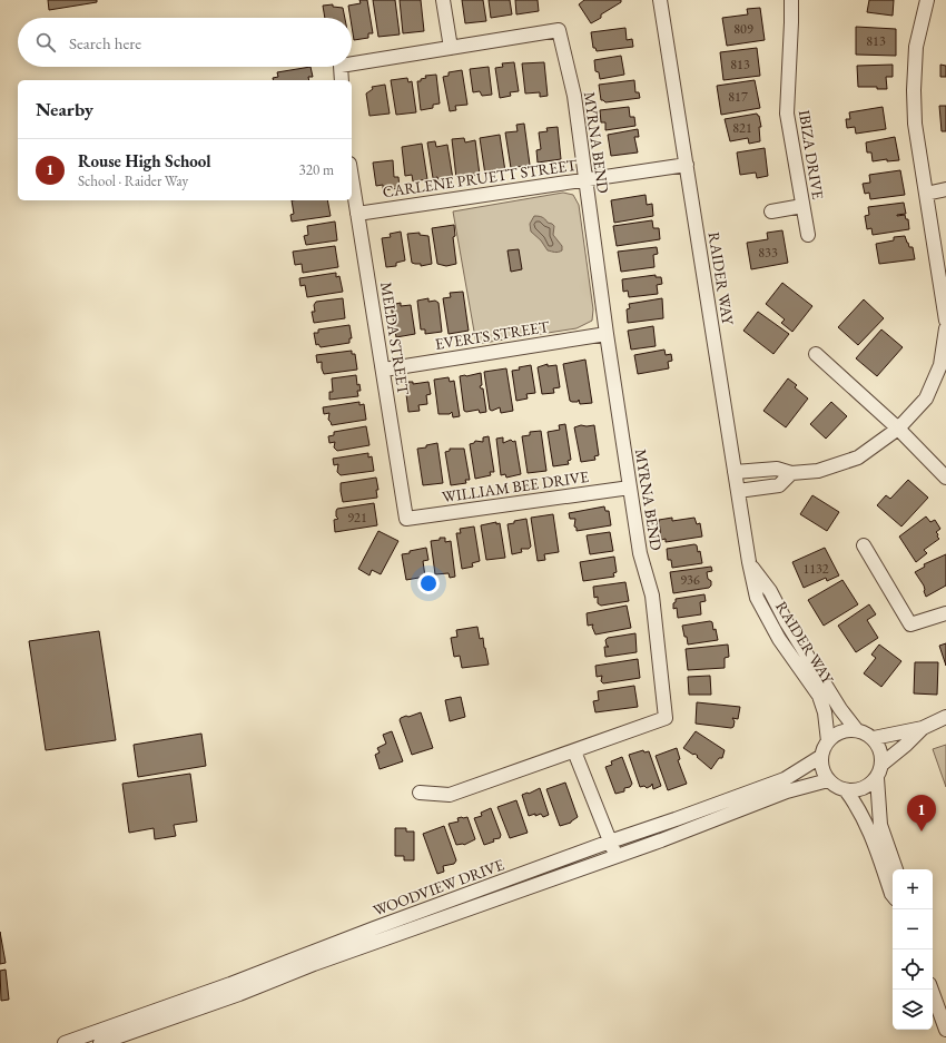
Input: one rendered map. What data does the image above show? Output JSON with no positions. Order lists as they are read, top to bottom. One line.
{"streets":{"street":["MYRNA BEND","IBIZA DRIVE","CARLENE PRUETT STREET","RAIDER WAY","EVERTS STREET","MELDA STREET","WILLIAM BEE DRIVE","WOODVIEW DRIVE"]},"crossings":[["MYRNA BEND","CARLENE PRUETT STREET"],["MYRNA BEND","EVERTS STREET"],["MYRNA BEND","WILLIAM BEE DRIVE"],["CARLENE PRUETT STREET","RAIDER WAY"],["CARLENE PRUETT STREET","MELDA STREET"],["RAIDER WAY","WOODVIEW DRIVE"],["EVERTS STREET","MELDA STREET"],["MELDA STREET","WILLIAM BEE DRIVE"]],"house_numbers":["809","813","813","817","821","833","921","1132","936"],"page":{"search":"Search here","heading":"Nearby","list":[{"mark":"1","name":"Rouse High School","note":"School · Raider Way","value":"320 m"}],"pins":"1","map_buttons":["+","−"]}}
